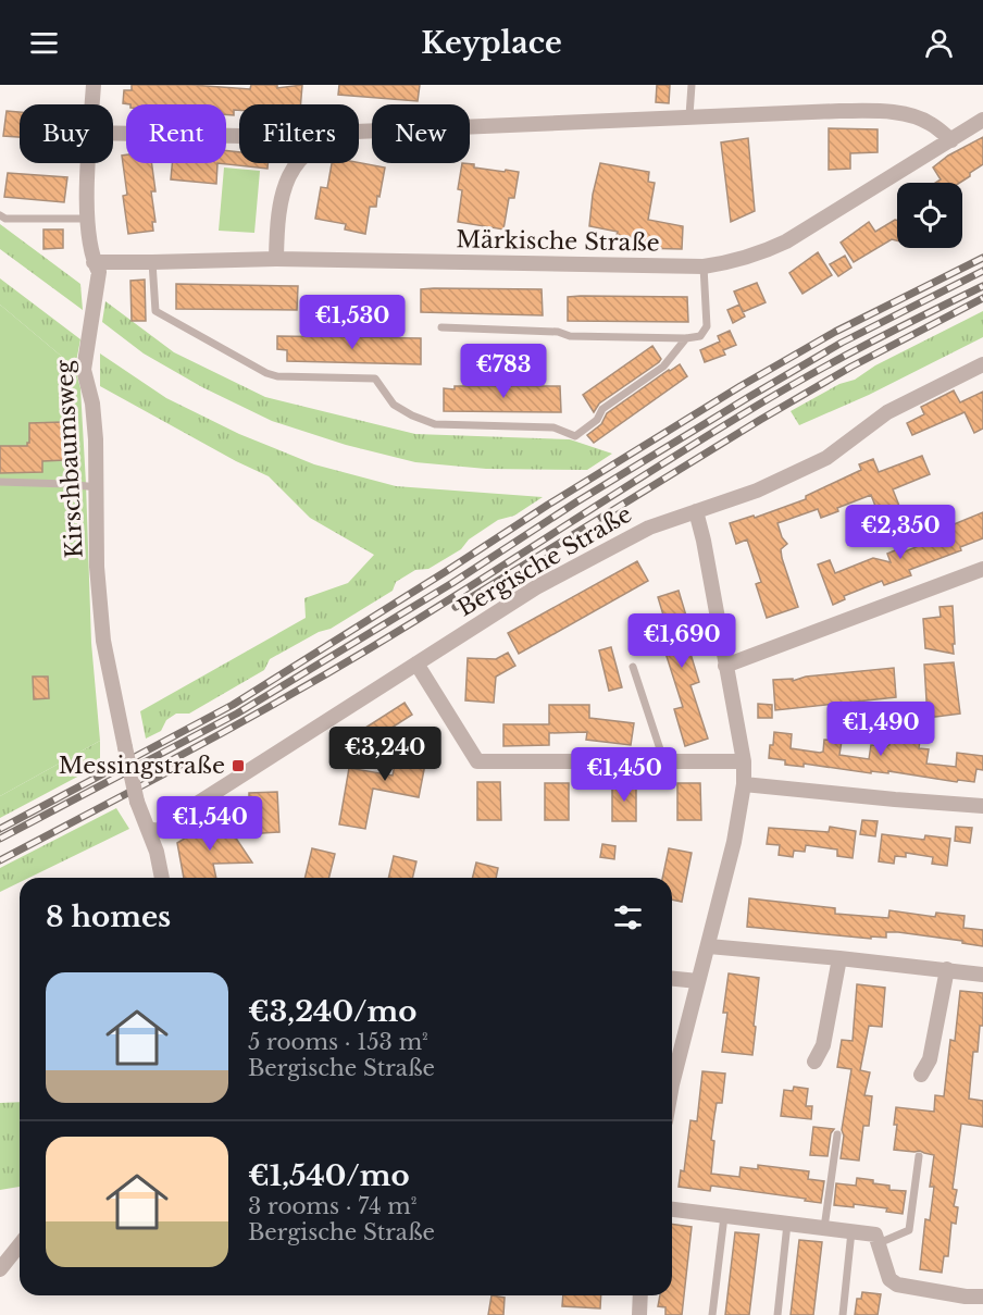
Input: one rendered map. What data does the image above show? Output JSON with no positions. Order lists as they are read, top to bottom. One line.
{"streets":{"street":["Märkische Straße","Kirschbaumsweg","Bergische Straße"]},"crossings":[["Märkische Straße","Kirschbaumsweg"],["Kirschbaumsweg","Bergische Straße"]],"places":{"transit":["Messingstraße"]},"page":{"header":"Keyplace","chip":["Buy","Rent","Filters","New"],"price":["€1,530","€783","€2,350","€1,690","€1,490","€3,240","€1,450","€1,540"],"heading":"8 homes","list":[{"name":"€3,240/mo","note":"5 rooms · 153 m² · Bergische Straße"},{"name":"€1,540/mo","note":"3 rooms · 74 m² · Bergische Straße"}]}}
